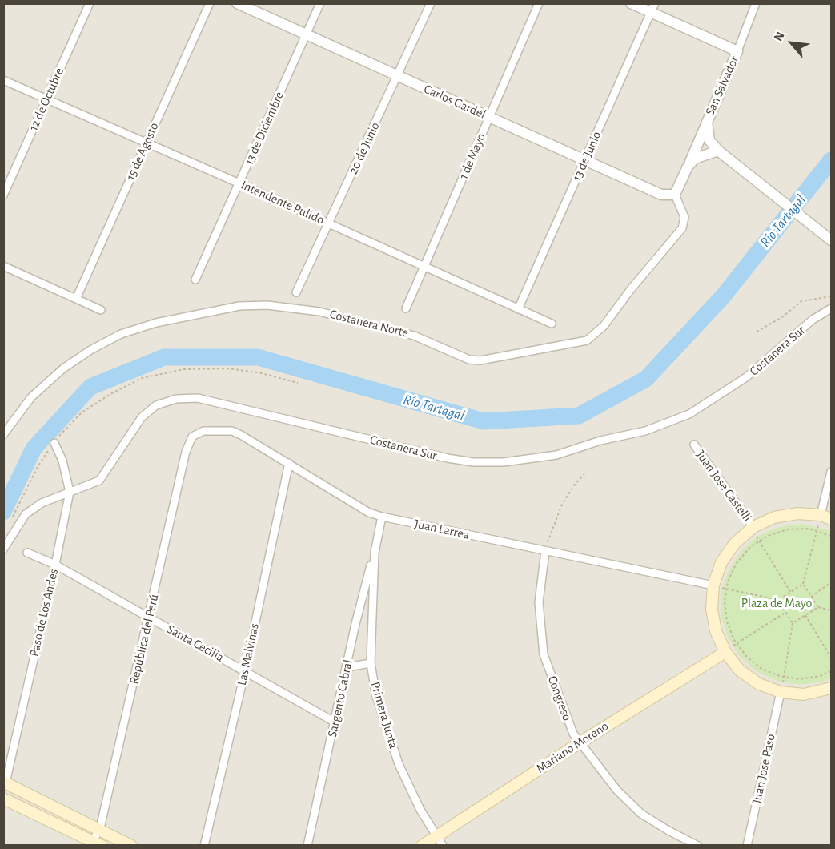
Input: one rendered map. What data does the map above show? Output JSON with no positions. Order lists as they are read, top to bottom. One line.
{"streets":{"main road":["Mariano Moreno"],"street":["San Salvador","12 de Octubre","Carlos Gardel","13 de Diciembre","20 de Junio","15 de Agosto","1 de Mayo","13 de Junio","Intendente Pulido","Costanera Norte","Costanera Sur","Juan Jose Castelli","Juan Larrea","Paso de Los Andes","República del Perú","Santa Cecilia","Las Malvinas","Sargento Cabral","Congreso","Primera Junta","Juan Jose Paso"]},"crossings":[["San Salvador","Carlos Gardel"],["San Salvador","Costanera Norte"],["12 de Octubre","Intendente Pulido"],["Carlos Gardel","13 de Diciembre"],["Carlos Gardel","20 de Junio"],["Carlos Gardel","1 de Mayo"],["Carlos Gardel","13 de Junio"],["Carlos Gardel","Costanera Norte"],["13 de Diciembre","Intendente Pulido"],["20 de Junio","Intendente Pulido"],["15 de Agosto","Intendente Pulido"],["1 de Mayo","Intendente Pulido"],["13 de Junio","Intendente Pulido"],["Costanera Sur","Paso de Los Andes"],["Juan Larrea","República del Perú"],["Juan Larrea","Las Malvinas"],["Juan Larrea","Congreso"],["Juan Larrea","Primera Junta"],["Paso de Los Andes","Santa Cecilia"],["República del Perú","Santa Cecilia"],["Santa Cecilia","Las Malvinas"],["Santa Cecilia","Sargento Cabral"],["Sargento Cabral","Primera Junta"],["Congreso","Mariano Moreno"],["Primera Junta","Mariano Moreno"]],"water":["Río Tartagal"],"parks":["Plaza de Mayo"],"north":"top left"}
